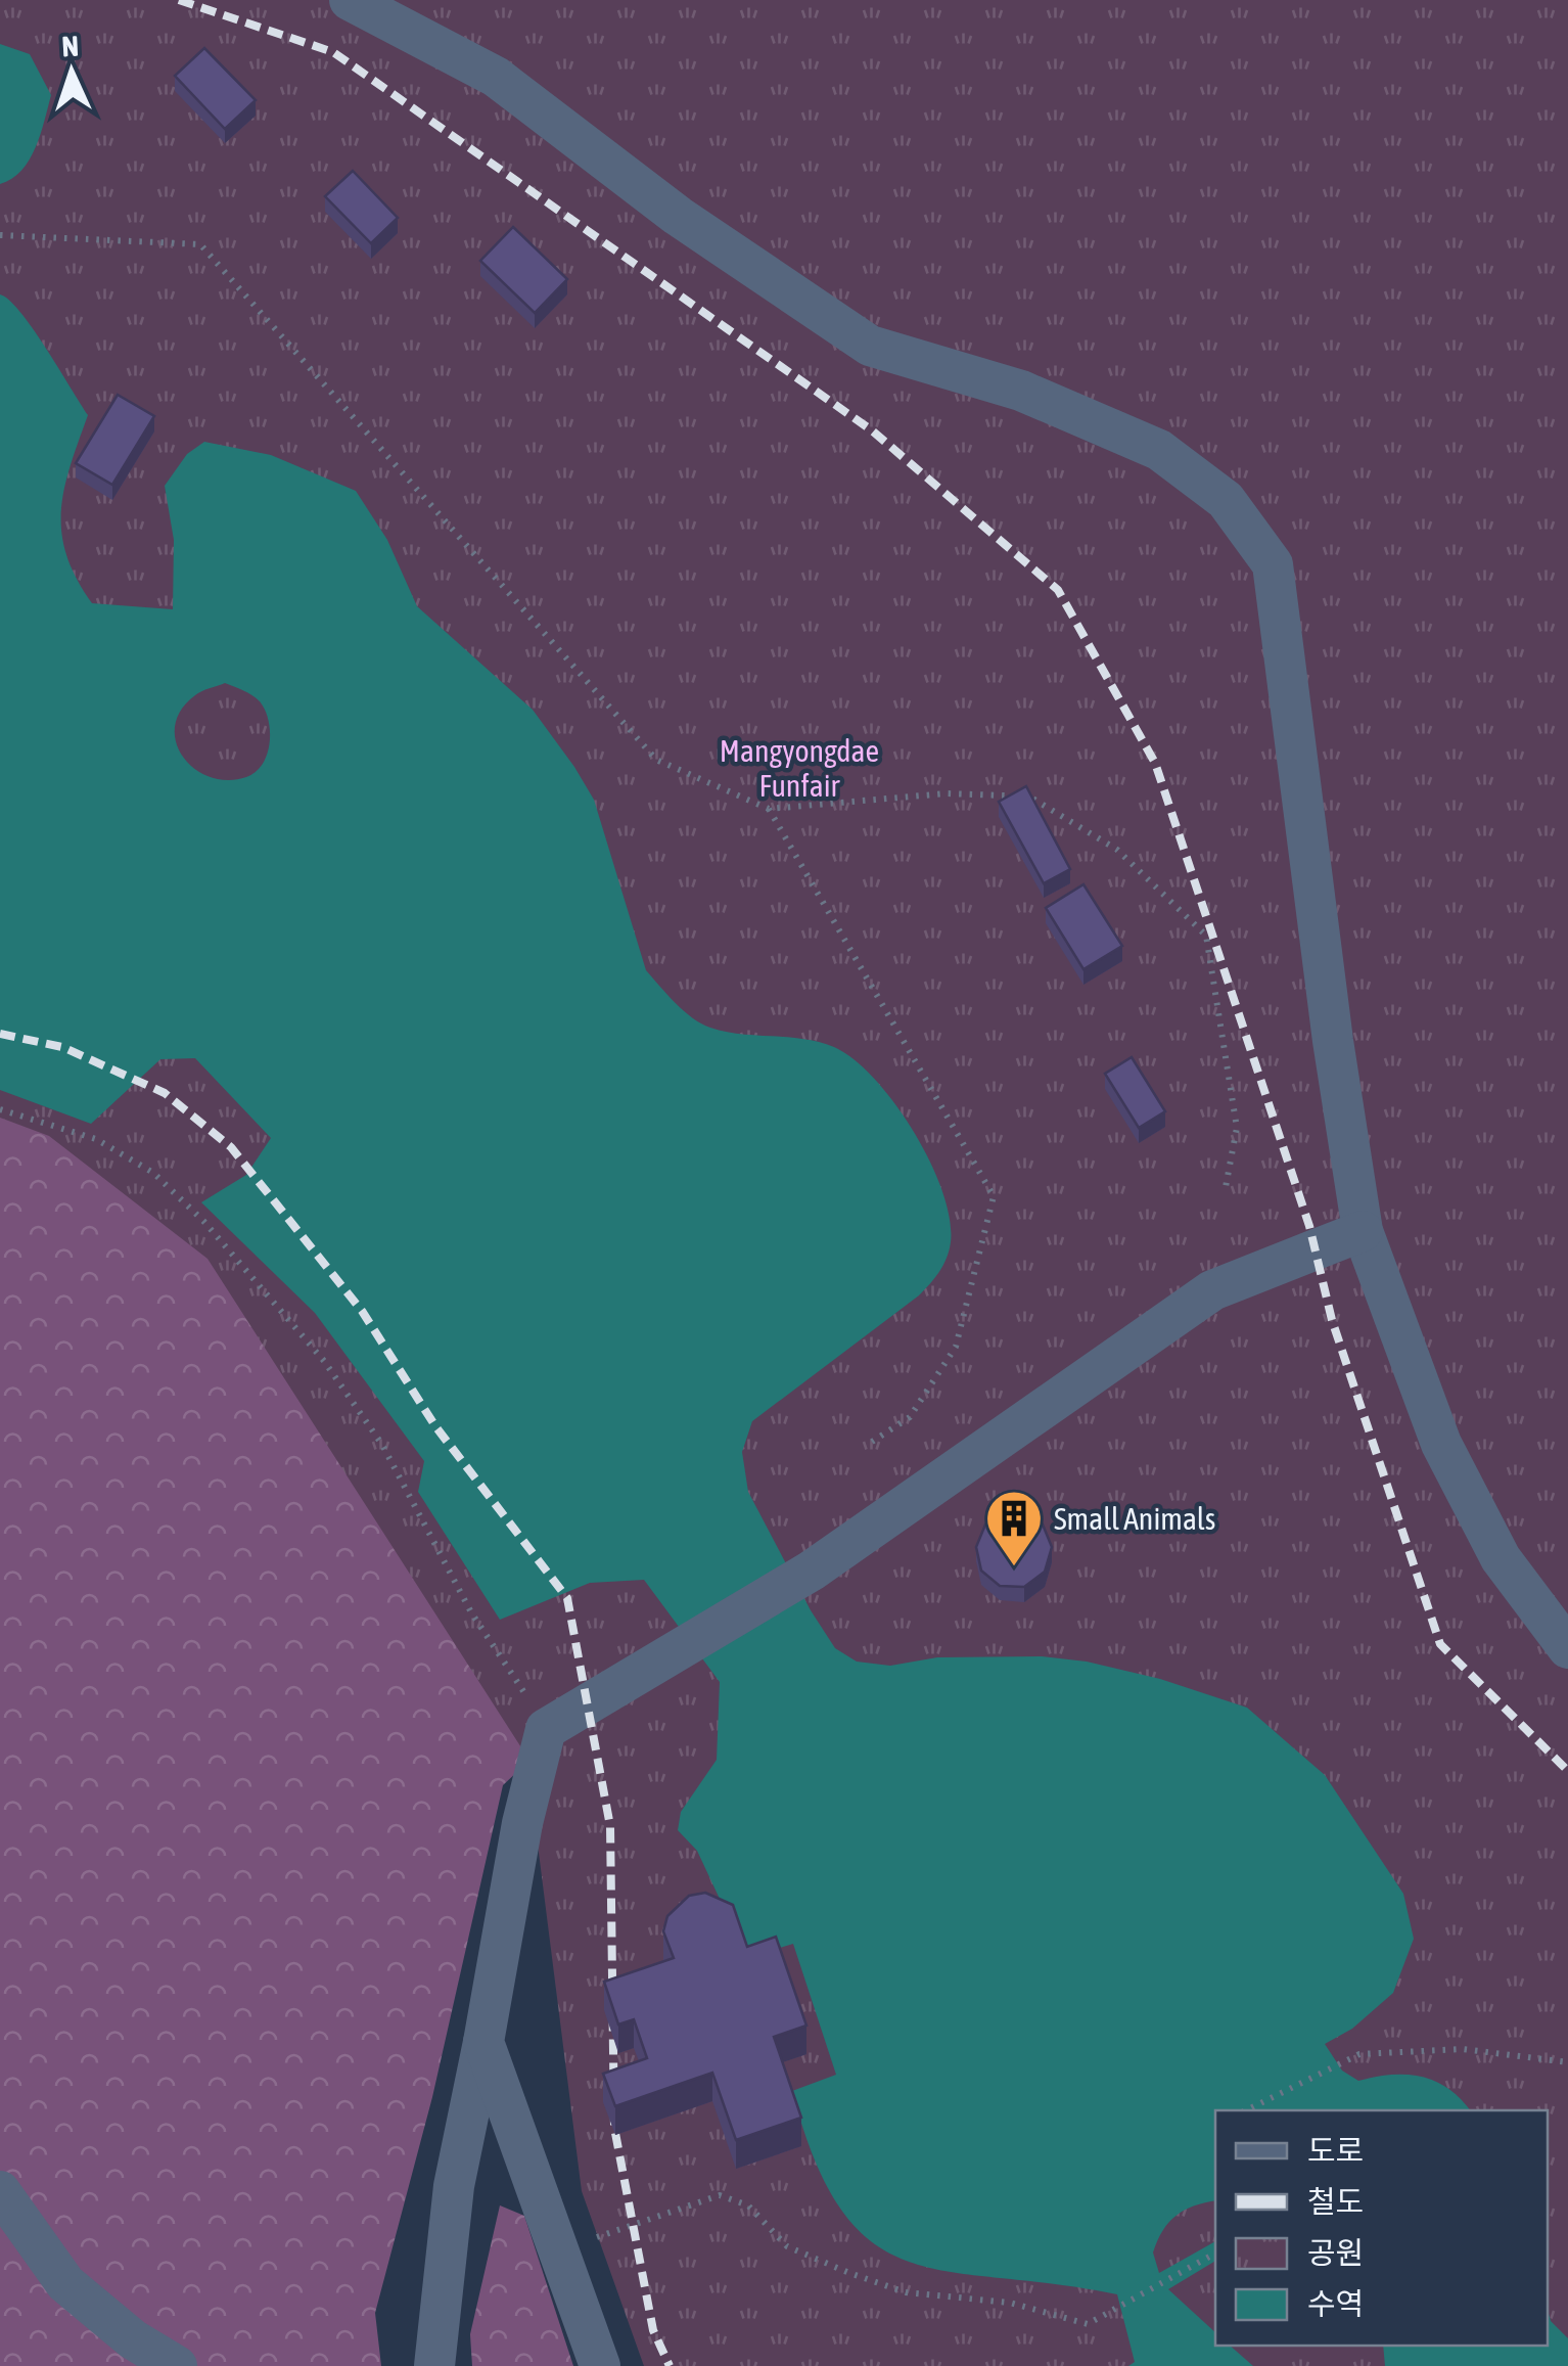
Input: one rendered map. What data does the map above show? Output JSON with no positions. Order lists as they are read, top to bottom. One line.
{"parks":["Mangyongdae Funfair"],"places":{"building":["Small Animals"]},"legend":["도로","철도","공원","수역"],"north":"top"}
